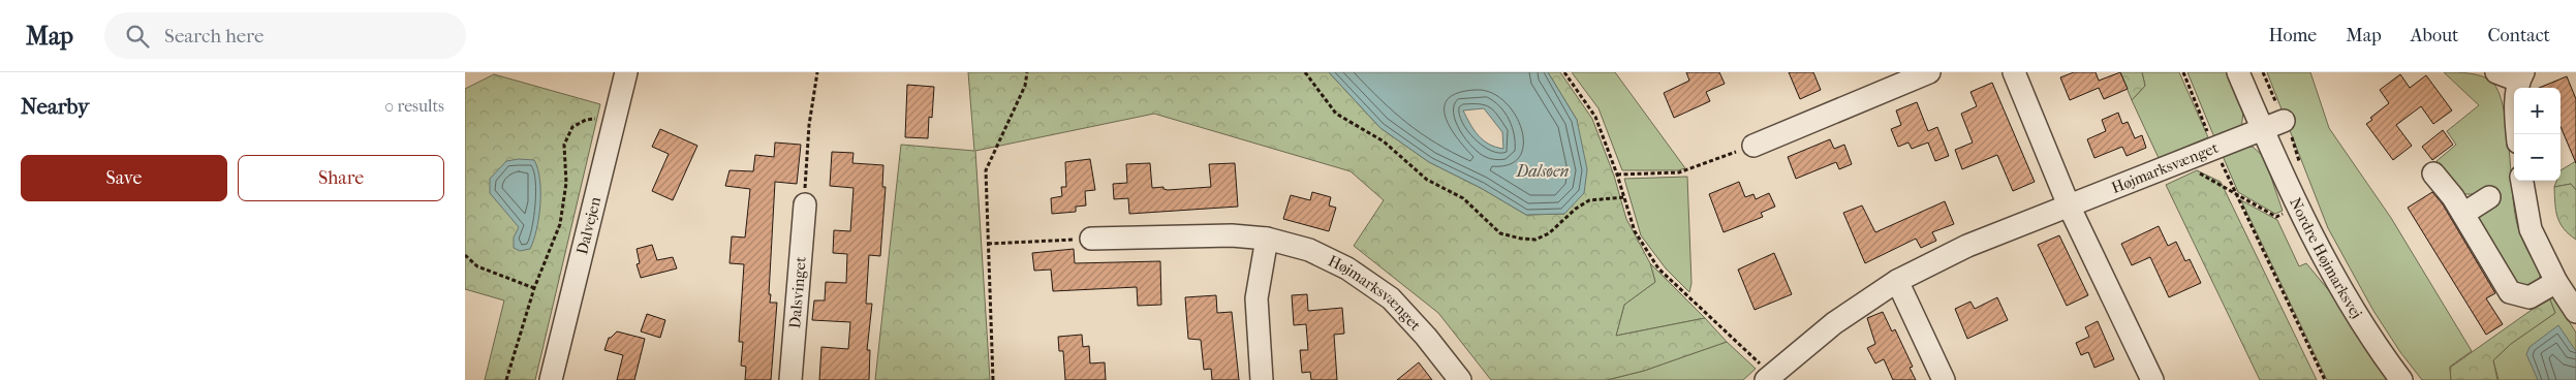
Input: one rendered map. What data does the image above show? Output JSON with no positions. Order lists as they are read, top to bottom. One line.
{"streets":{"street":["Højmarksvænget","Dalvejen","Nordre Højmarksvej","Dalsvinget"]},"crossings":[["Højmarksvænget","Nordre Højmarksvej"]],"water":["Dalsøen"],"page":{"header":"Map","search":"Search here","nav":["Home","Map","About","Contact"],"heading":["Nearby","0 results"],"map_buttons":["+","−"],"buttons":["Save","Share"]}}
